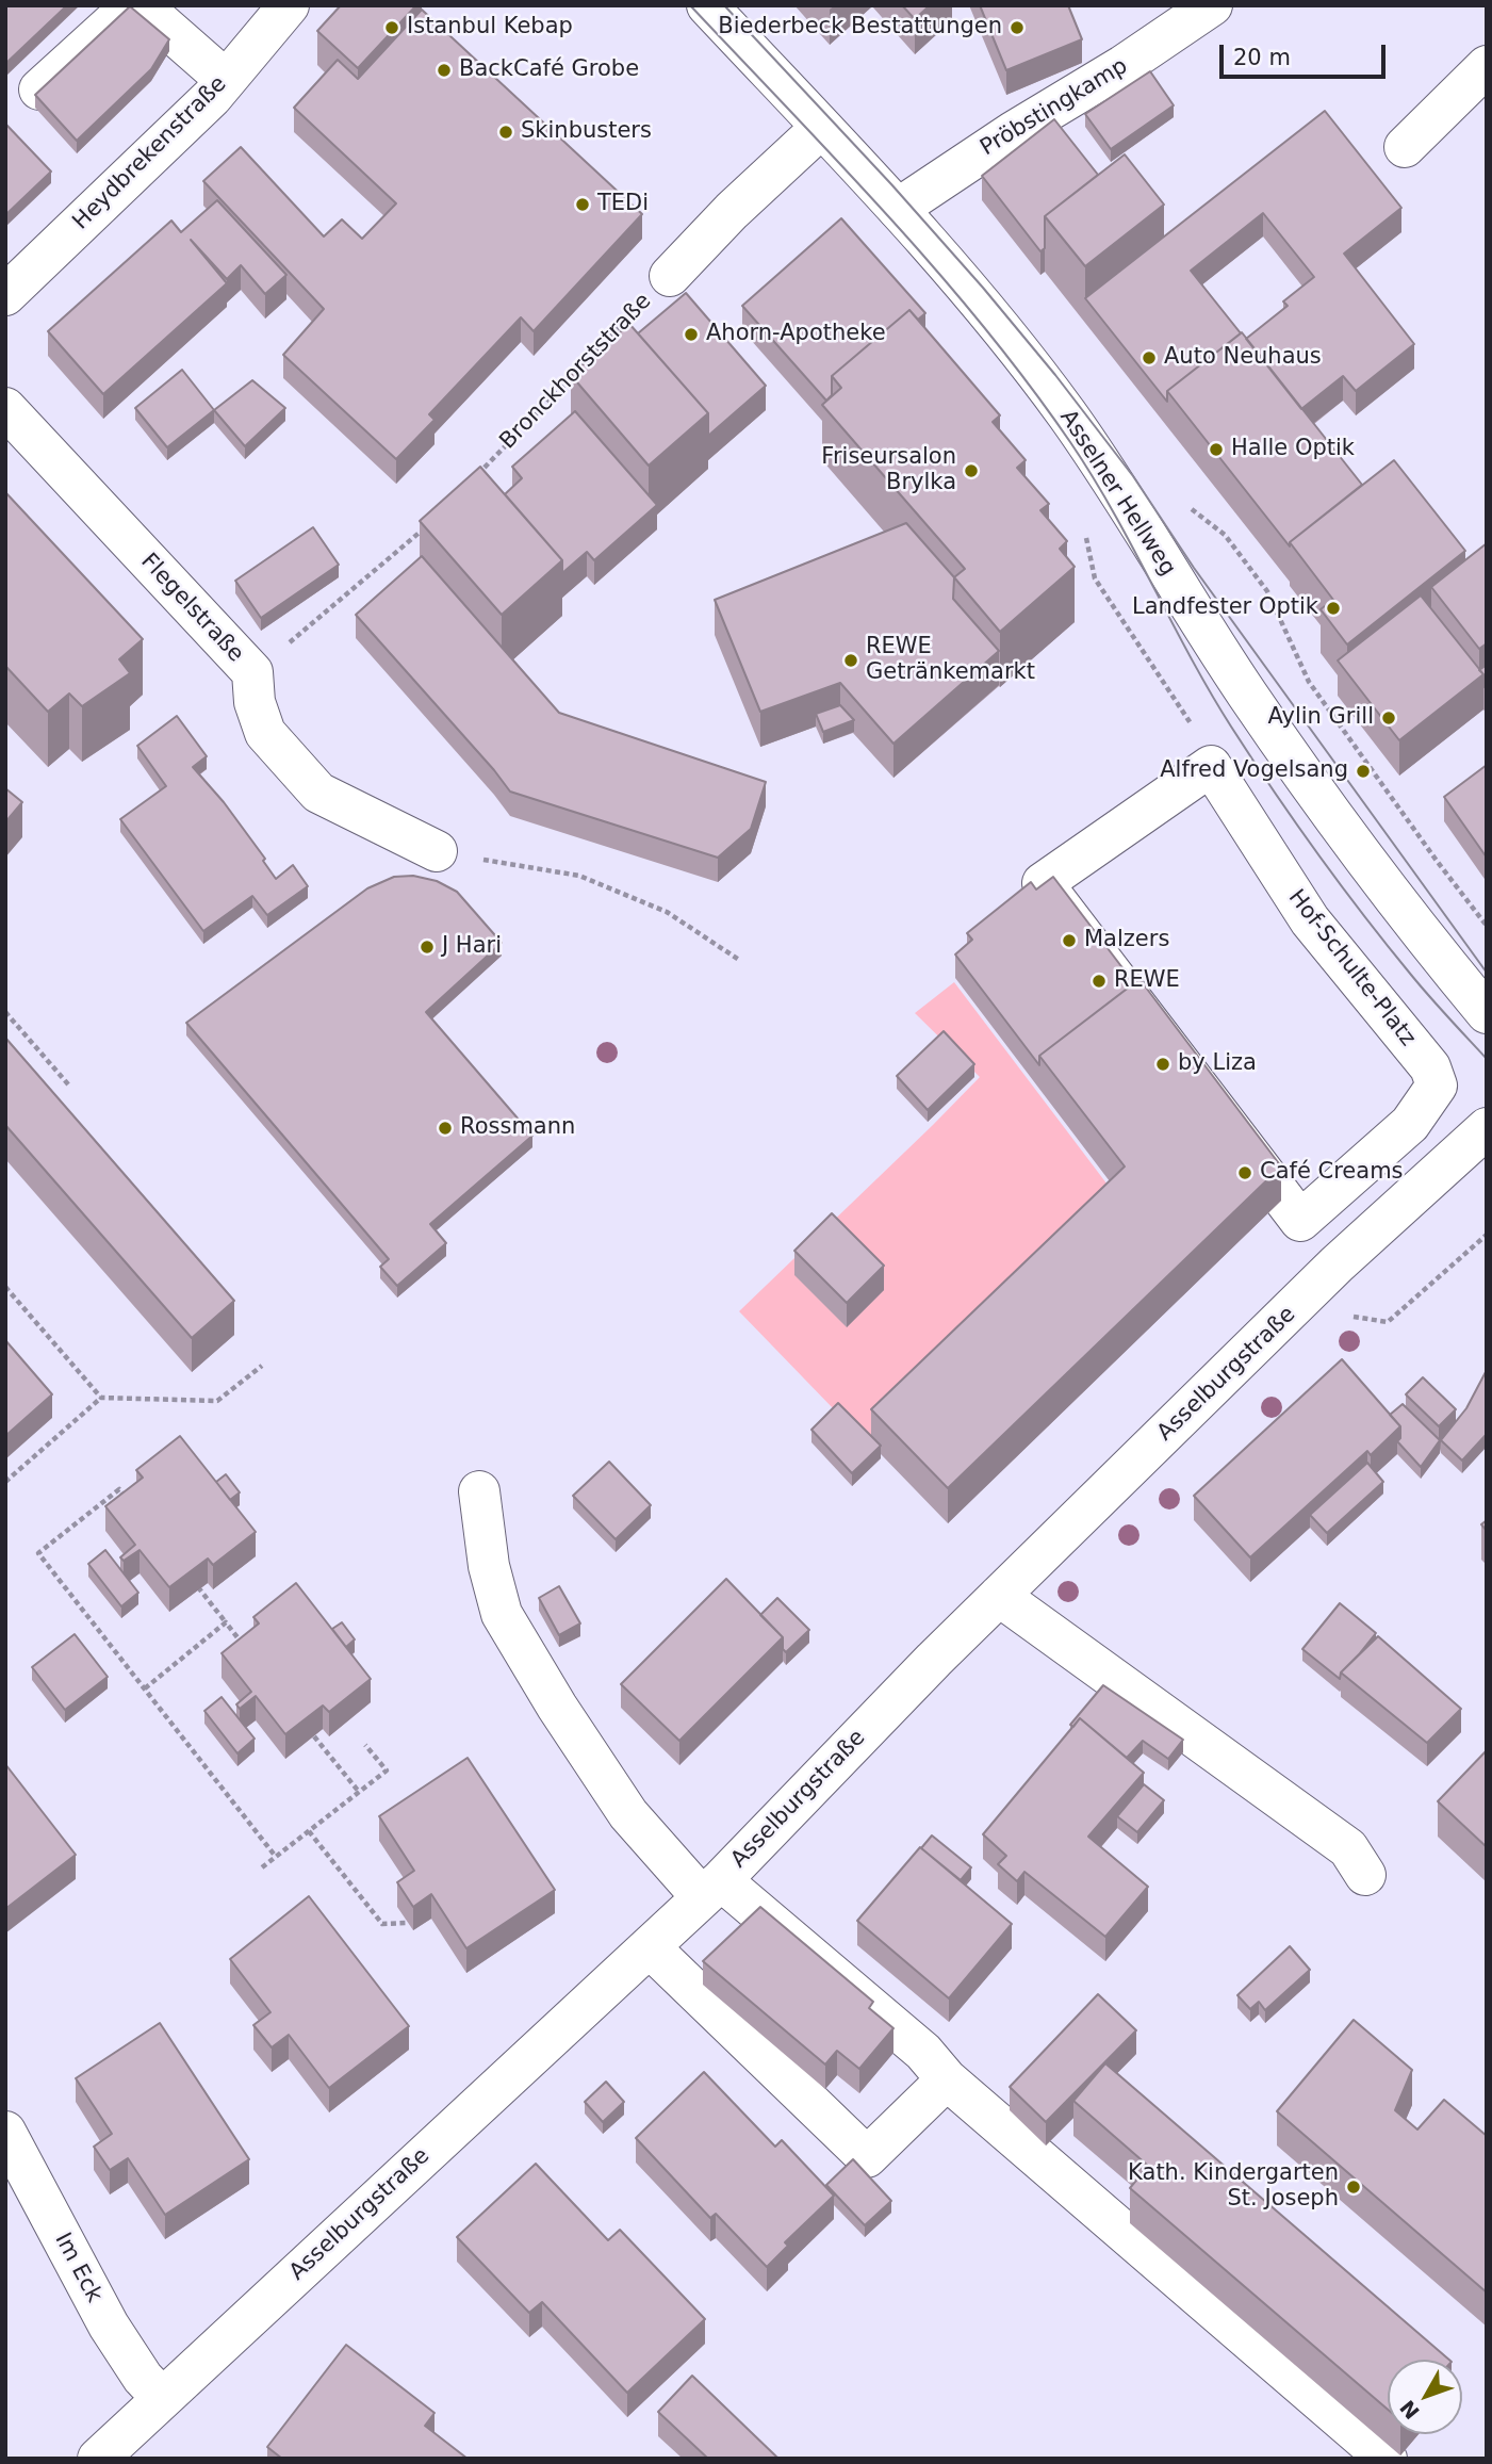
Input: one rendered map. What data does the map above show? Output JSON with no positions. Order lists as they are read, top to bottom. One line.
{"streets":{"street":["Pröbstingkamp","Heydbrekenstraße","Bronckhorststraße","Asselner Hellweg","Flegelstraße","Hof-Schulte-Platz","Asselburgstraße","Im Eck"]},"crossings":[["Pröbstingkamp","Asselner Hellweg"],["Bronckhorststraße","Asselner Hellweg"],["Asselburgstraße","Im Eck"]],"places":["Istanbul Kebap","Biederbeck Bestattungen","BackCafé Grobe","Skinbusters","TEDi","Ahorn-Apotheke","Auto Neuhaus","Halle Optik","Friseursalon Brylka","Landfester Optik","REWE Getränkemarkt","Aylin Grill","Alfred Vogelsang","Malzers","J Hari","REWE","by Liza","Rossmann","Café Creams","Kath. Kindergarten St. Joseph"],"scale_bar":"20 m","north":"bottom left"}
